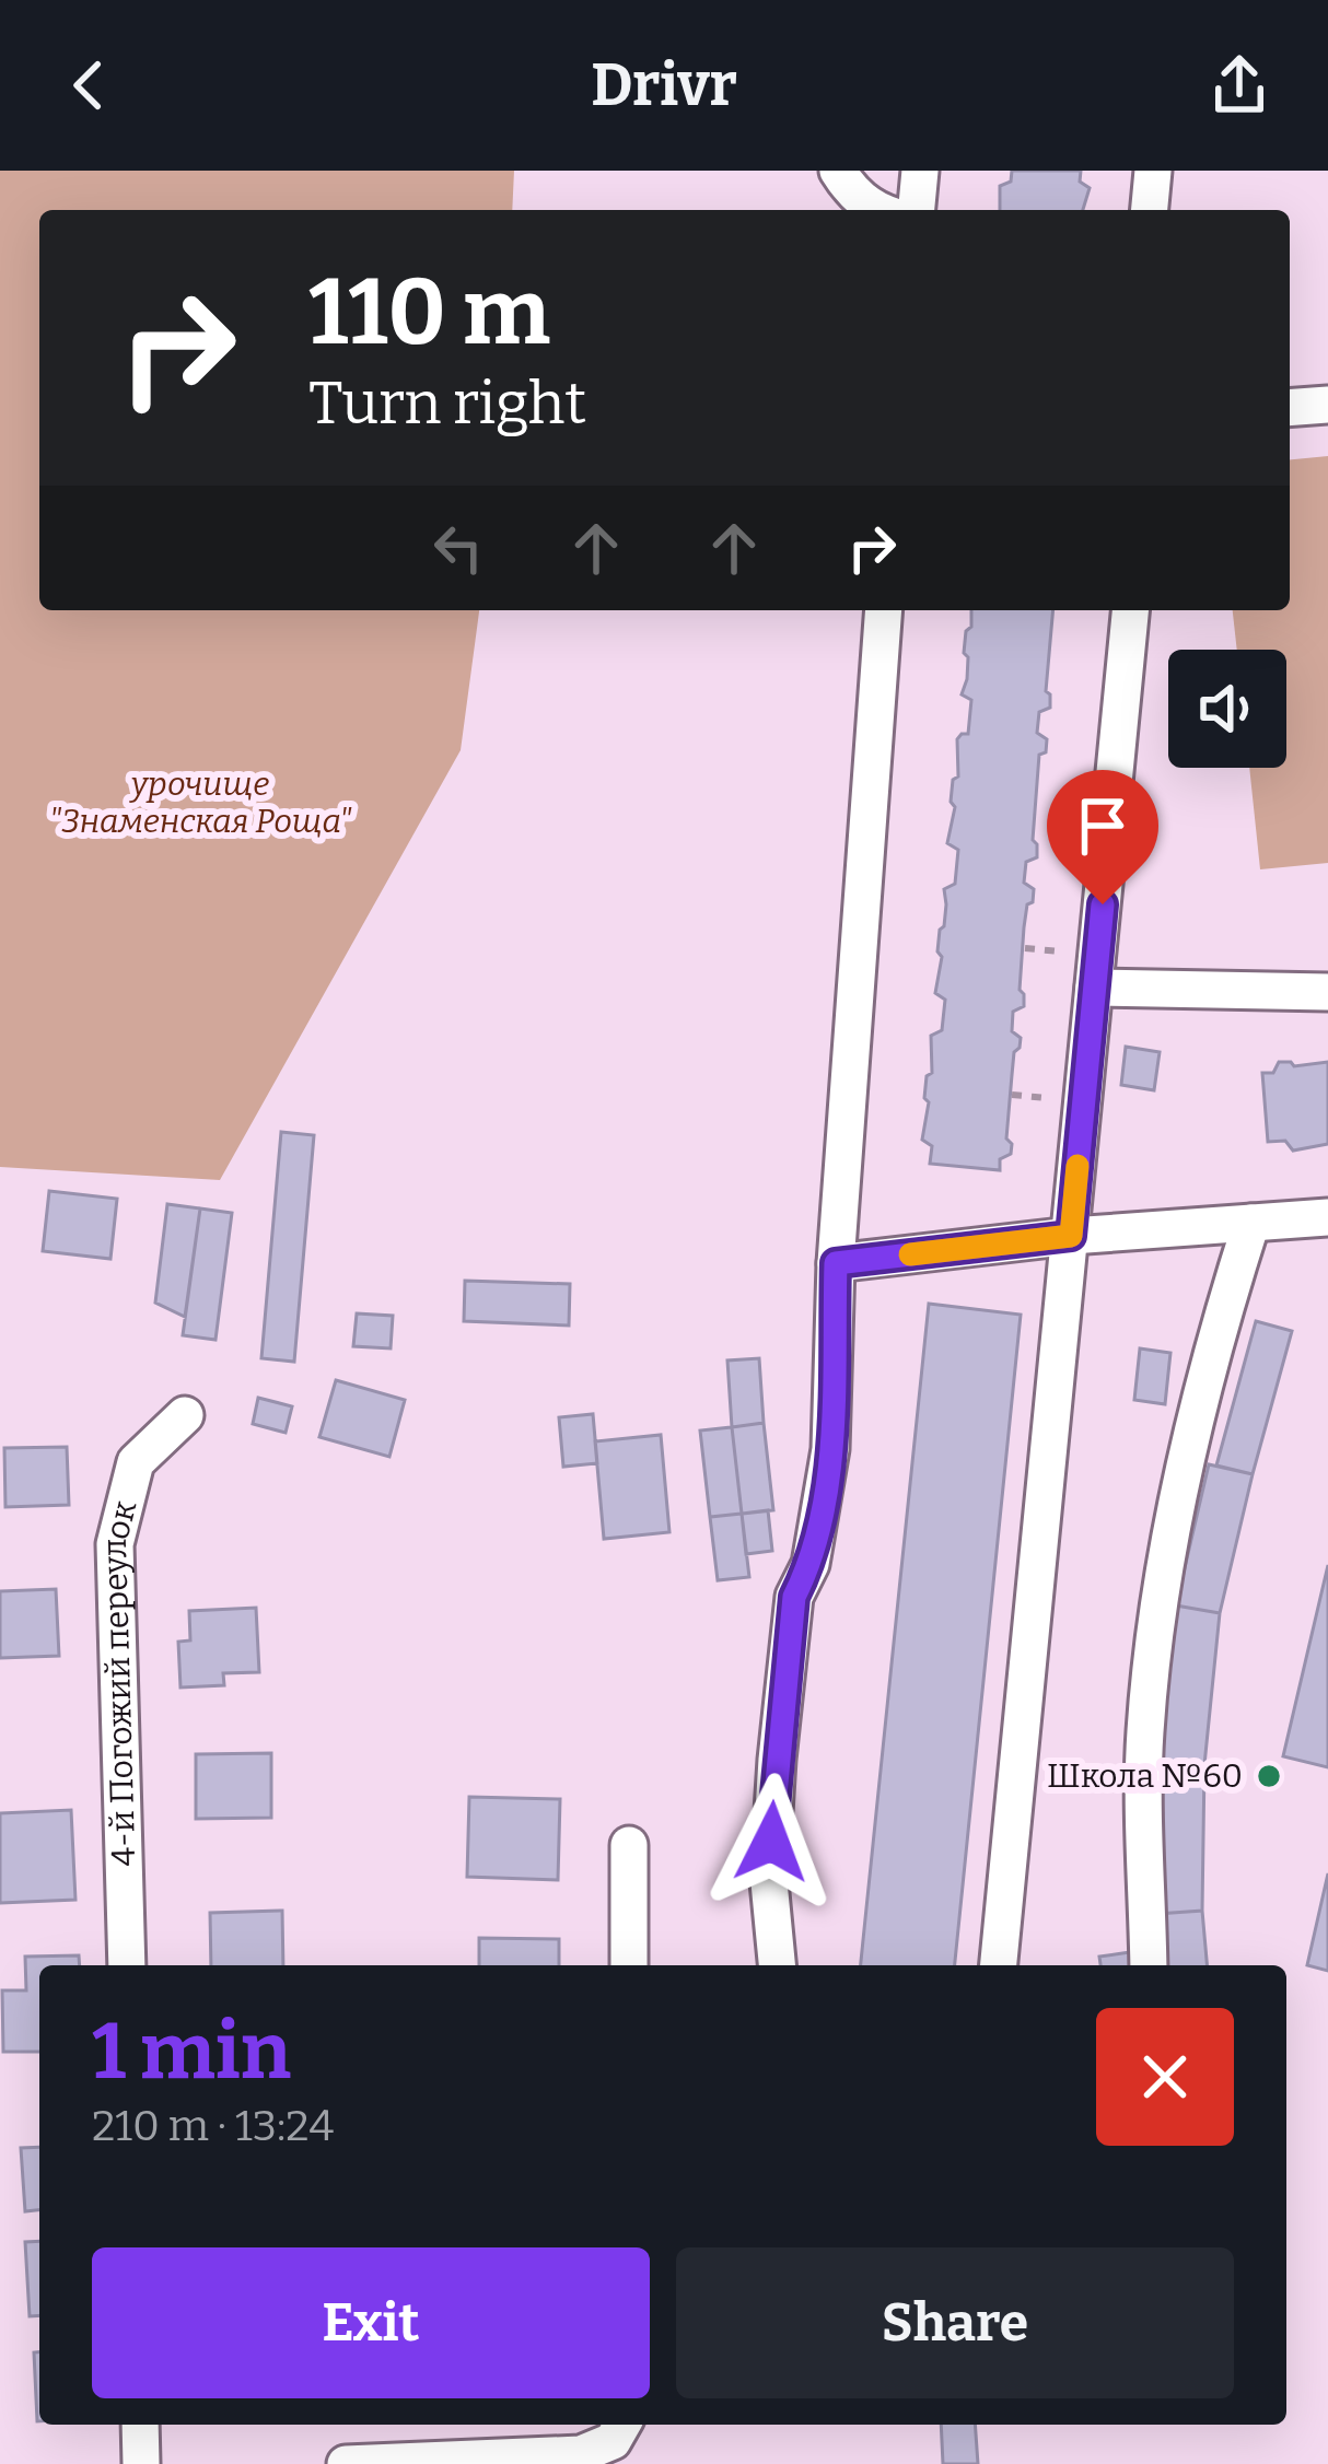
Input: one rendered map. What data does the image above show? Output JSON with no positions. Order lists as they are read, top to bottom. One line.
{"streets":{"street":["4-й Погожий переулок"]},"parks":["урочище \"Знаменская Роща\""],"places":["Школа №60"],"page":{"header":"Drivr","turn":["110 m","Turn right"],"heading":["1 min","210 m · 13:24"],"buttons":["Exit","Share"]}}
